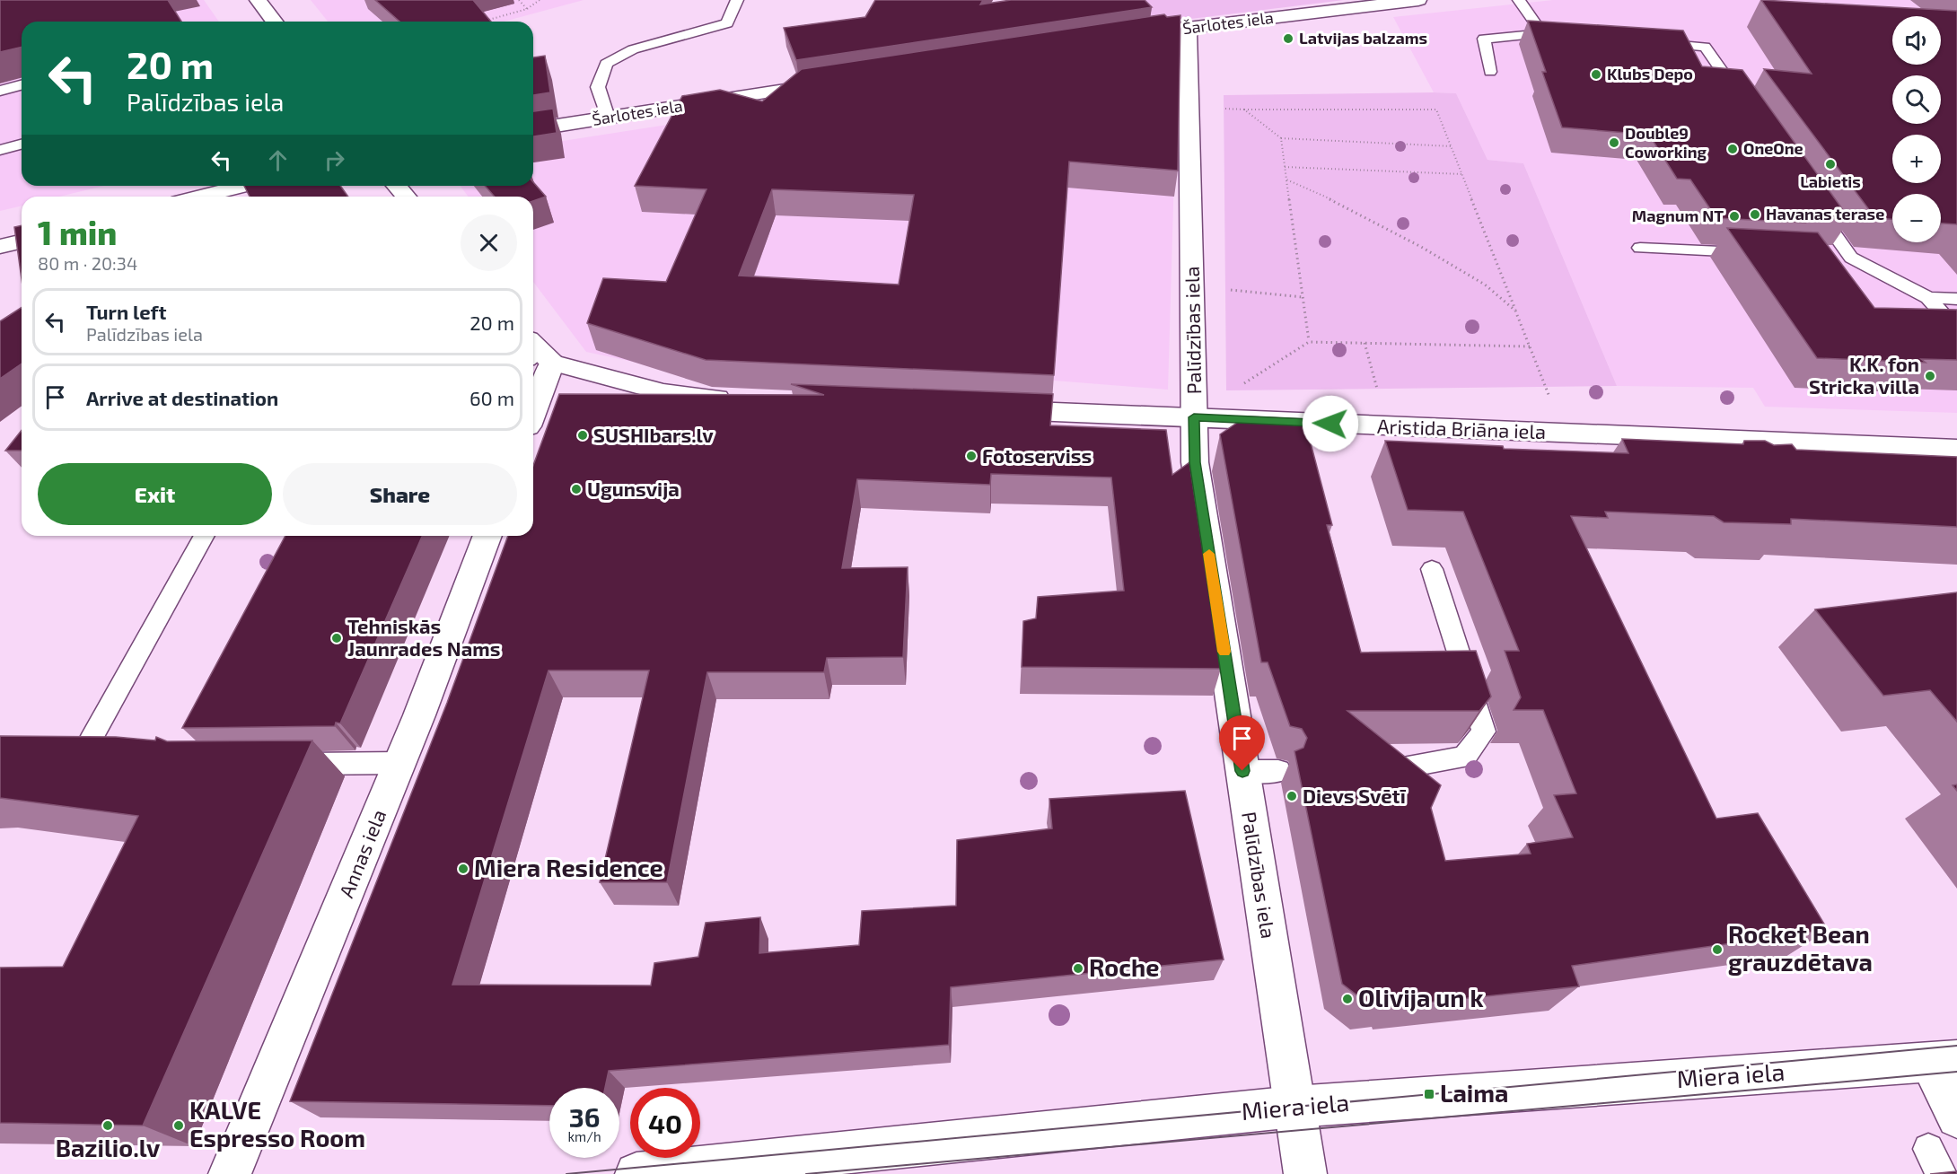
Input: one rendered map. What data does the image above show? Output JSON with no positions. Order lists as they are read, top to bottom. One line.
{"streets":{"street":["Šarlotes iela","Palīdzības iela","Aristida Briāna iela","Annas iela","Miera iela"]},"crossings":[["Šarlotes iela","Palīdzības iela"],["Palīdzības iela","Aristida Briāna iela"],["Palīdzības iela","Miera iela"]],"places":{"other":["Latvijas balzams","Klubs Depo","Double9 Coworking","OneOne","Labietis","Havanas terase","Magnum NT","K.K. fon Stricka villa","SUSHIbars.lv","Fotoserviss","Ugunsvija","Tehniskās Jaunrades Nams","Dievs Svētī","Miera Residence","Rocket Bean grauzdētava","Roche","Olivija un k","Bazilio.lv","KALVE Espresso Room"],"transit":["Laima"]},"page":{"map_buttons":["+","−"],"turn":["20 m","Palīdzības iela"],"heading":["1 min","80 m · 20:34"],"list":[{"name":"Turn left","note":"Palīdzības iela","value":"20 m"},{"name":"Arrive at destination","value":"60 m"}],"buttons":["Exit","Share"],"speed":"36 km/h","limit":"40"}}
